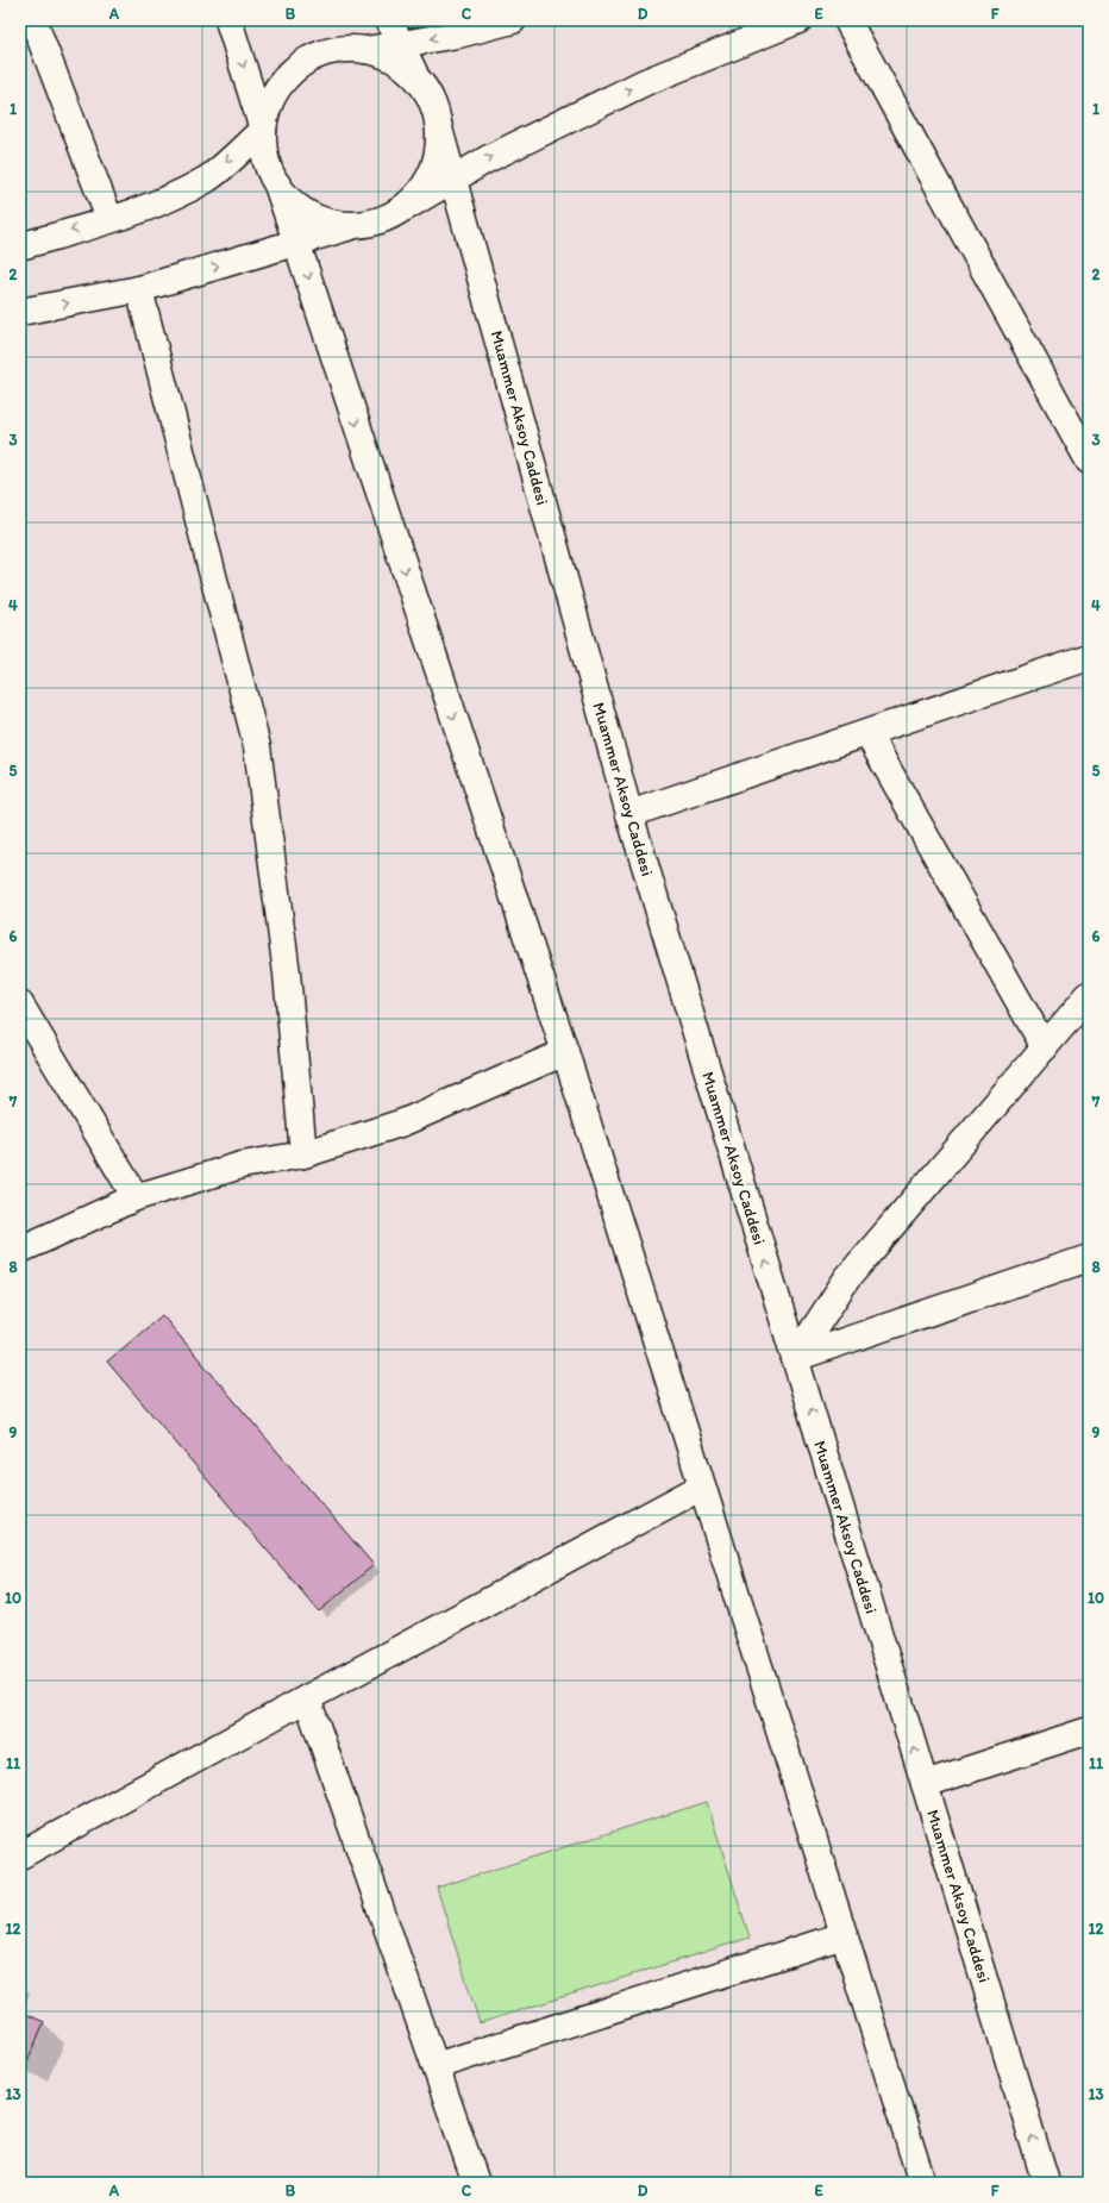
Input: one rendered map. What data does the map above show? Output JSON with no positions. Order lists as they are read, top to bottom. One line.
{"streets":{"street":["Muammer Aksoy Caddesi"]},"grid":{"columns":["A","B","C","D","E","F"],"rows":["1","2","3","4","5","6","7","8","9","10","11","12","13"]}}
